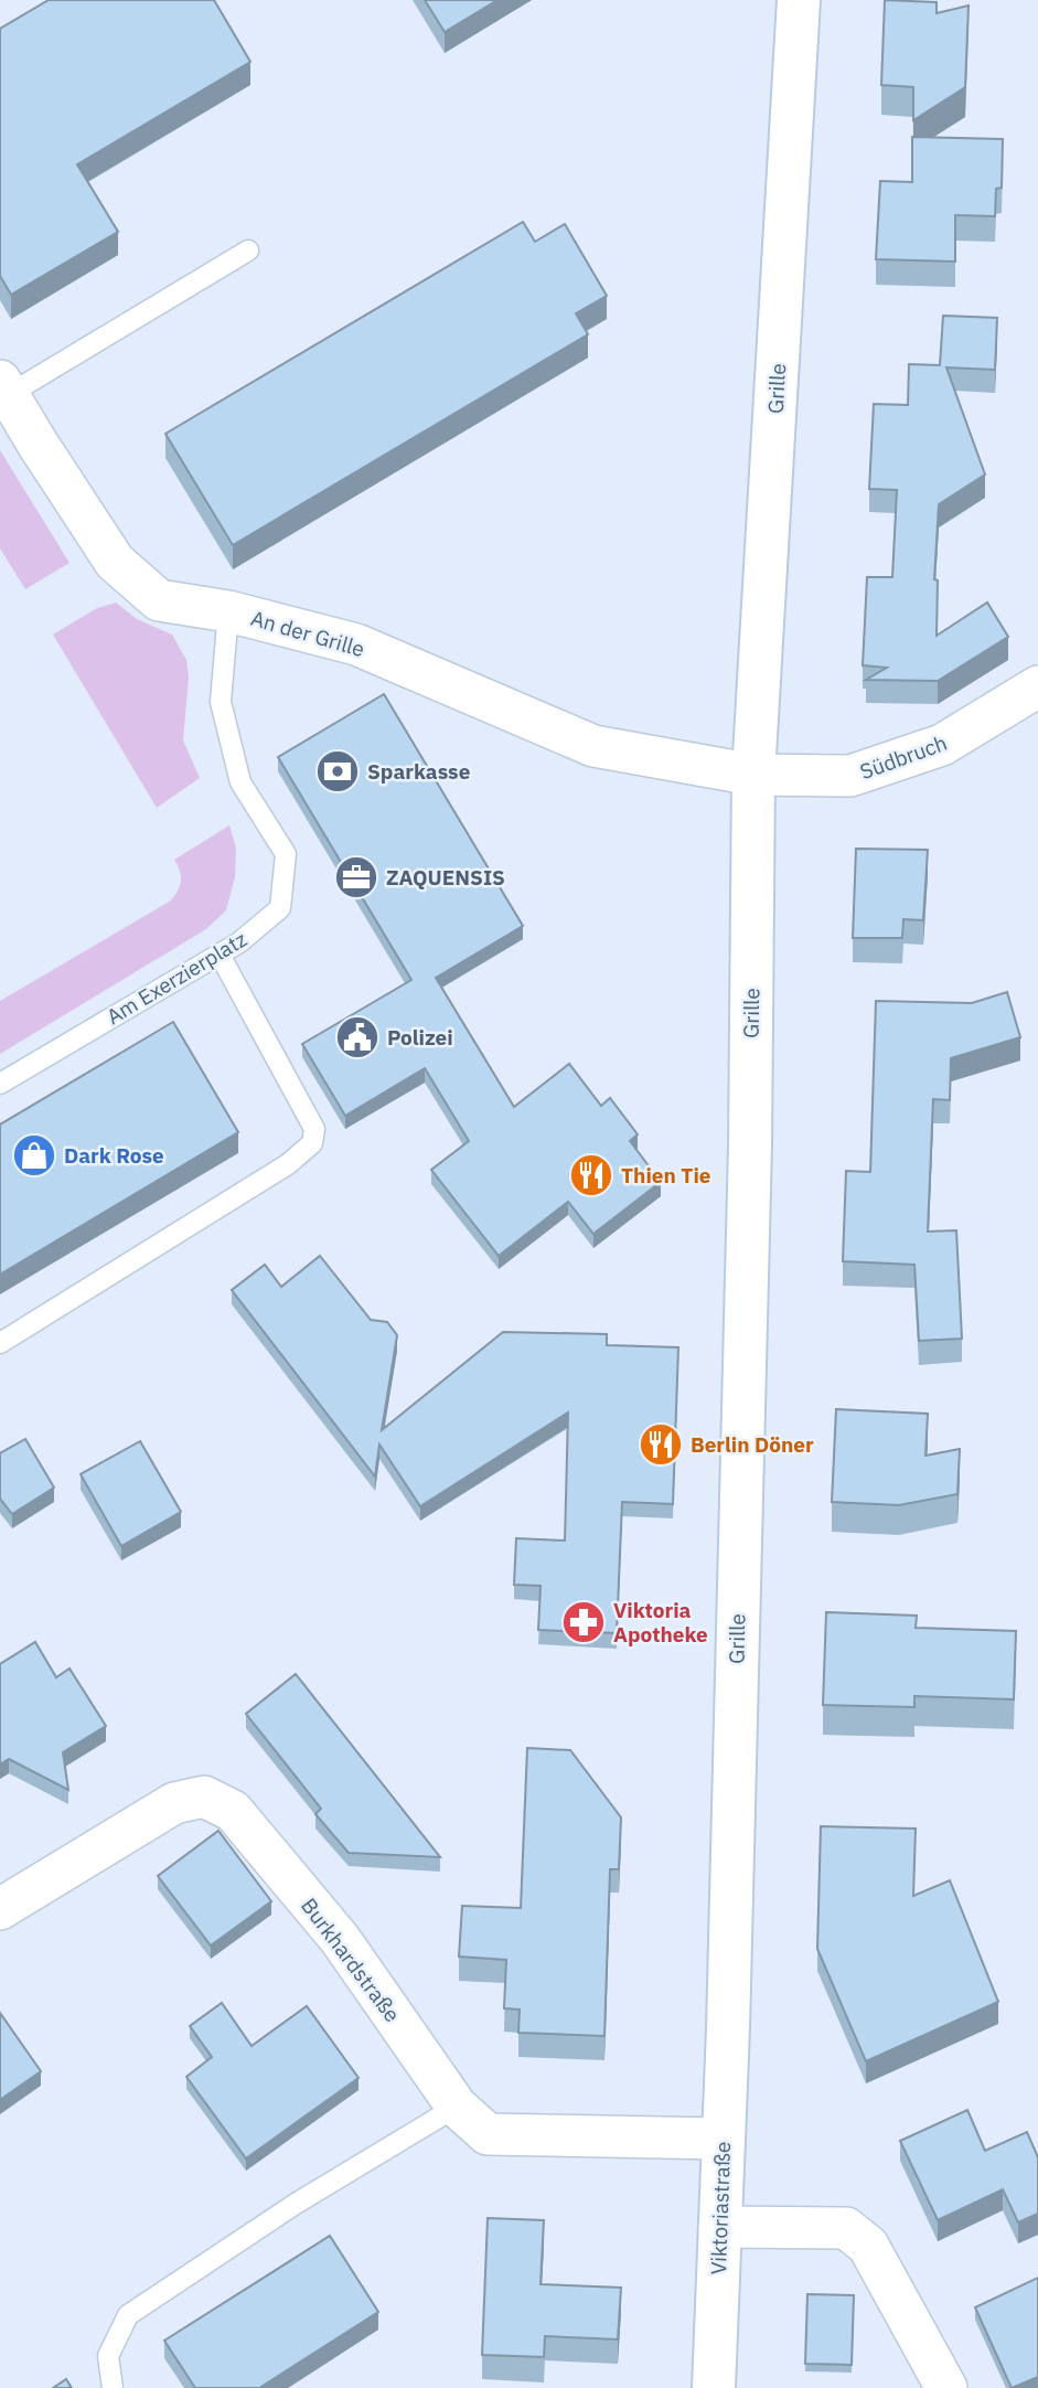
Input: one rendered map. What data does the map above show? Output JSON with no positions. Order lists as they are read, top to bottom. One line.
{"streets":{"main road":["Grille","Viktoriastraße"],"street":["An der Grille","Südbruch","Burkhardstraße"],"lane":["Am Exerzierplatz"]},"crossings":[["Grille","An der Grille"],["Grille","Südbruch"],["Grille","Viktoriastraße"],["An der Grille","Südbruch"],["An der Grille","Am Exerzierplatz"],["Burkhardstraße","Viktoriastraße"]],"places":{"bank":["Sparkasse"],"office":["ZAQUENSIS"],"public building":["Polizei"],"shop":["Dark Rose"],"restaurant":["Thien Tie","Berlin Döner"],"pharmacy":["Viktoria Apotheke"]}}
